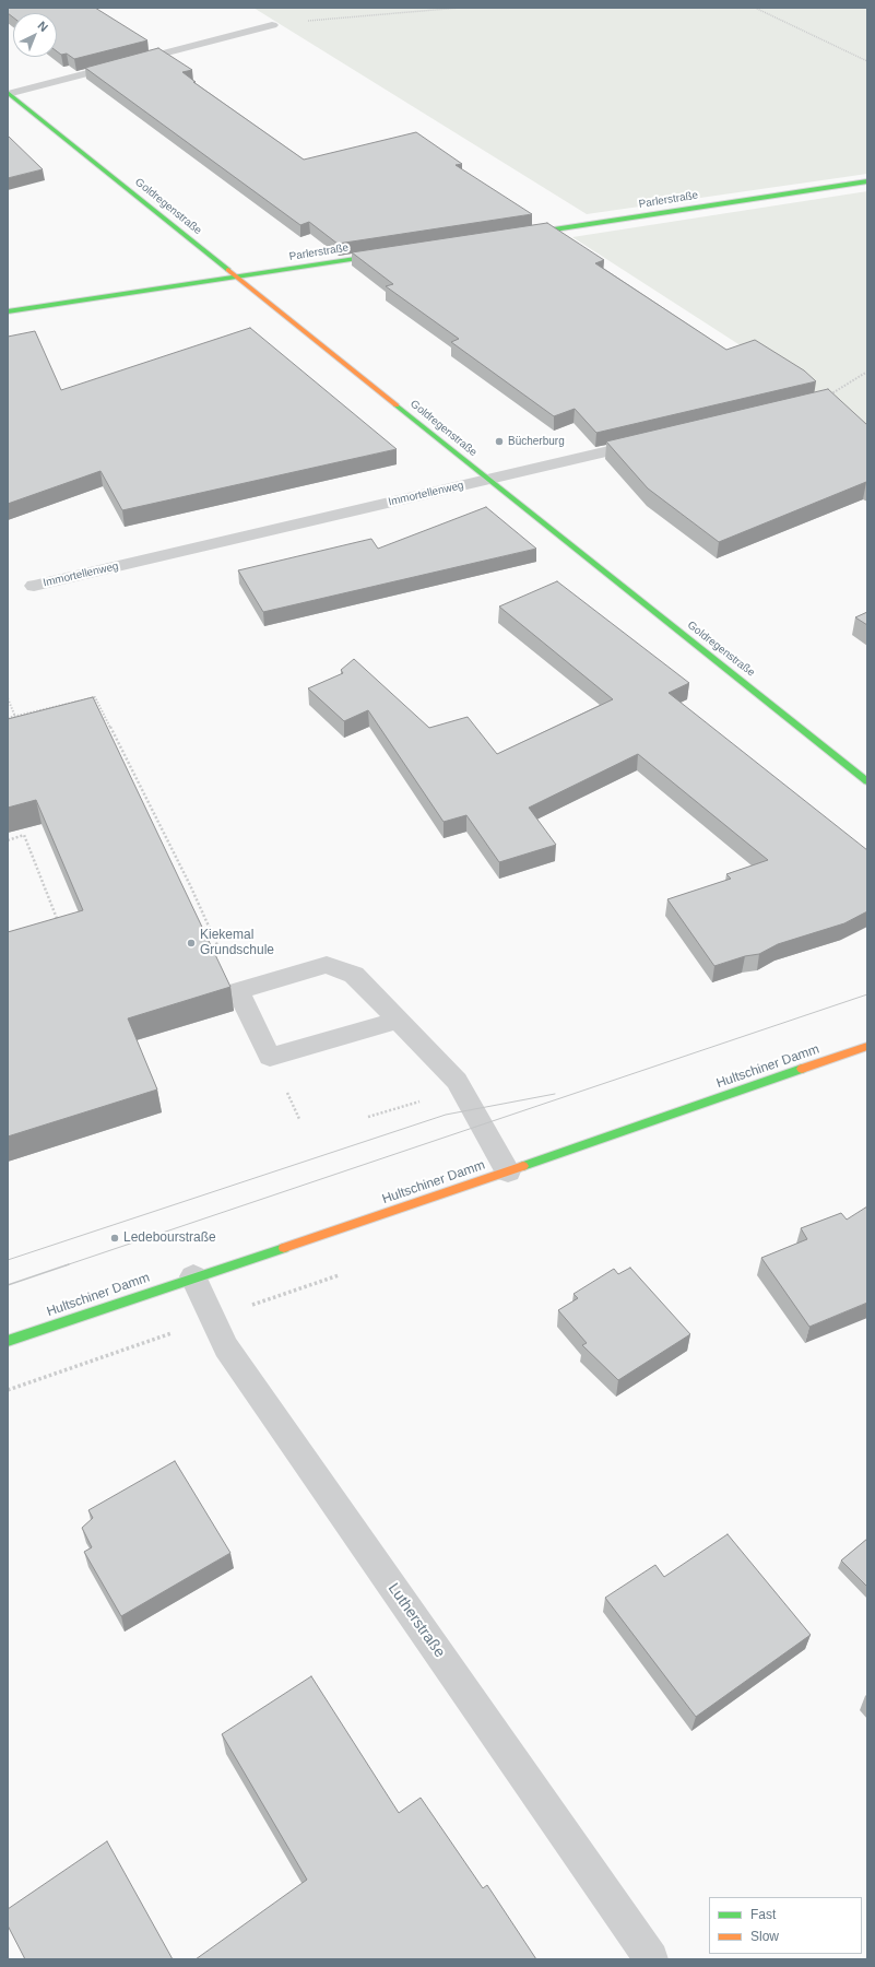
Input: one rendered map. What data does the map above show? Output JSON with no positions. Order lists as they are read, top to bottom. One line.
{"streets":{"street":["Parlerstraße","Goldregenstraße","Immortellenweg","Hultschiner Damm","Lutherstraße"]},"crossings":[["Parlerstraße","Goldregenstraße"],["Goldregenstraße","Immortellenweg"],["Hultschiner Damm","Lutherstraße"]],"places":["Bücherburg","Kiekemal Grundschule","Ledebourstraße"],"legend":["Fast","Slow"],"north":"top right"}
